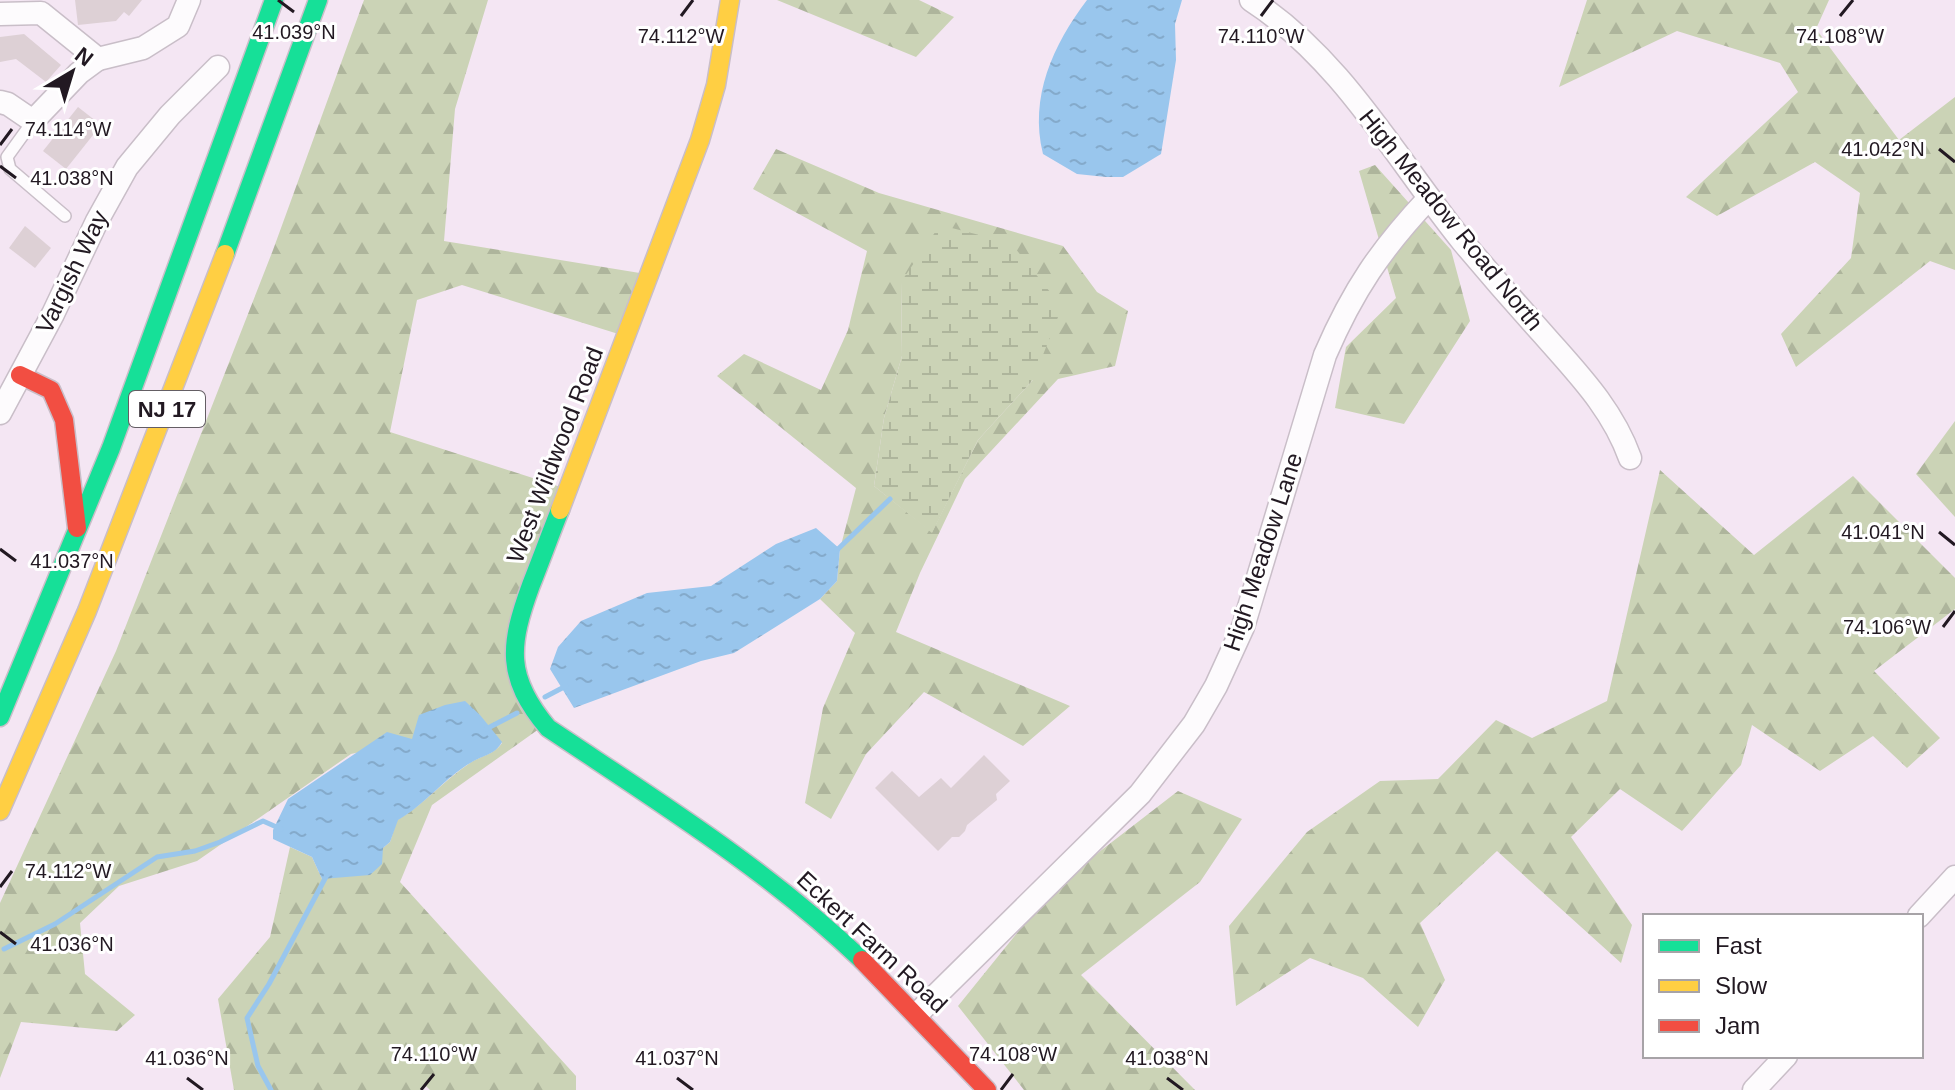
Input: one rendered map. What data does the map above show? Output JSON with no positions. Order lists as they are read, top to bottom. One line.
{"streets":{"main road":["NJ 17","West Wildwood Road","Eckert Farm Road"],"street":["High Meadow Road North","Vargish Way","High Meadow Lane"]},"crossings":[["High Meadow Road North","High Meadow Lane"],["West Wildwood Road","Eckert Farm Road"],["High Meadow Lane","Eckert Farm Road"]],"legend":["Fast","Slow","Jam"],"north":"top right","coordinates":["41.039°N","74.112°W","74.110°W","74.108°W","74.114°W","41.042°N","41.038°N","41.041°N","41.037°N","74.106°W","41.036°N"]}
